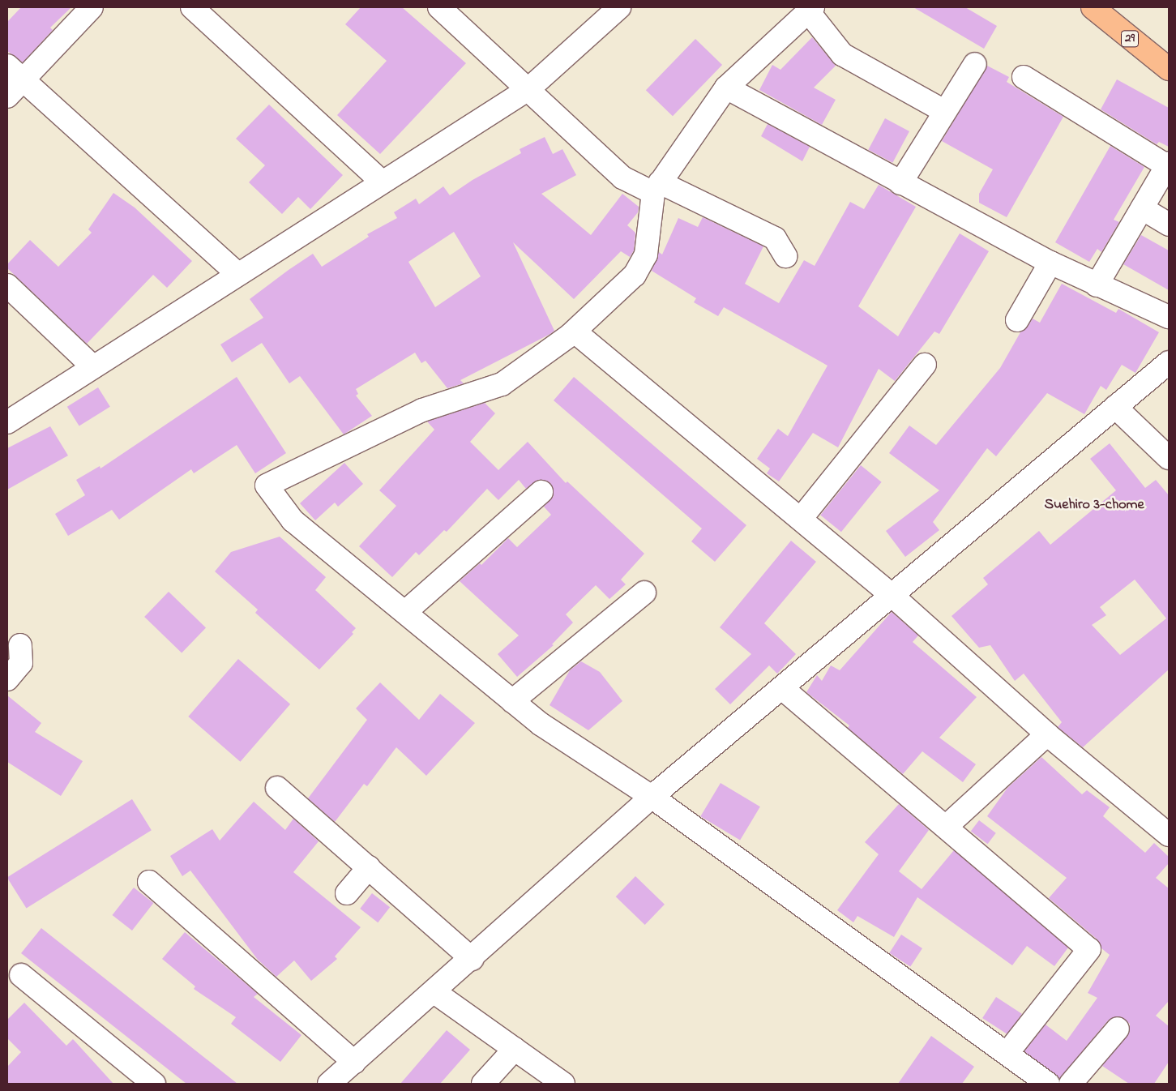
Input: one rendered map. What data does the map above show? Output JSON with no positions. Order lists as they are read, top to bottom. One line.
{"streets":{"main road":["29"]},"districts":["Suehiro 3-chome"]}
